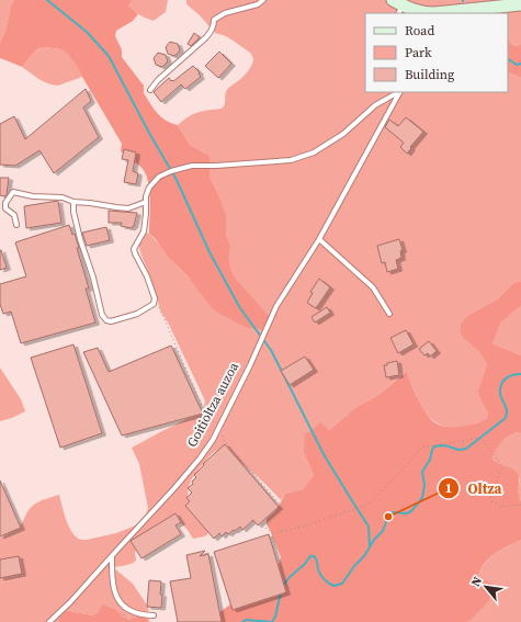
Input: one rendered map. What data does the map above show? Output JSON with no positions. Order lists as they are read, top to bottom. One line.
{"streets":{"lane":["Goitioltza auzoa"]},"places":["Oltza"],"legend":["Road","Park","Building"],"north":"top left"}
